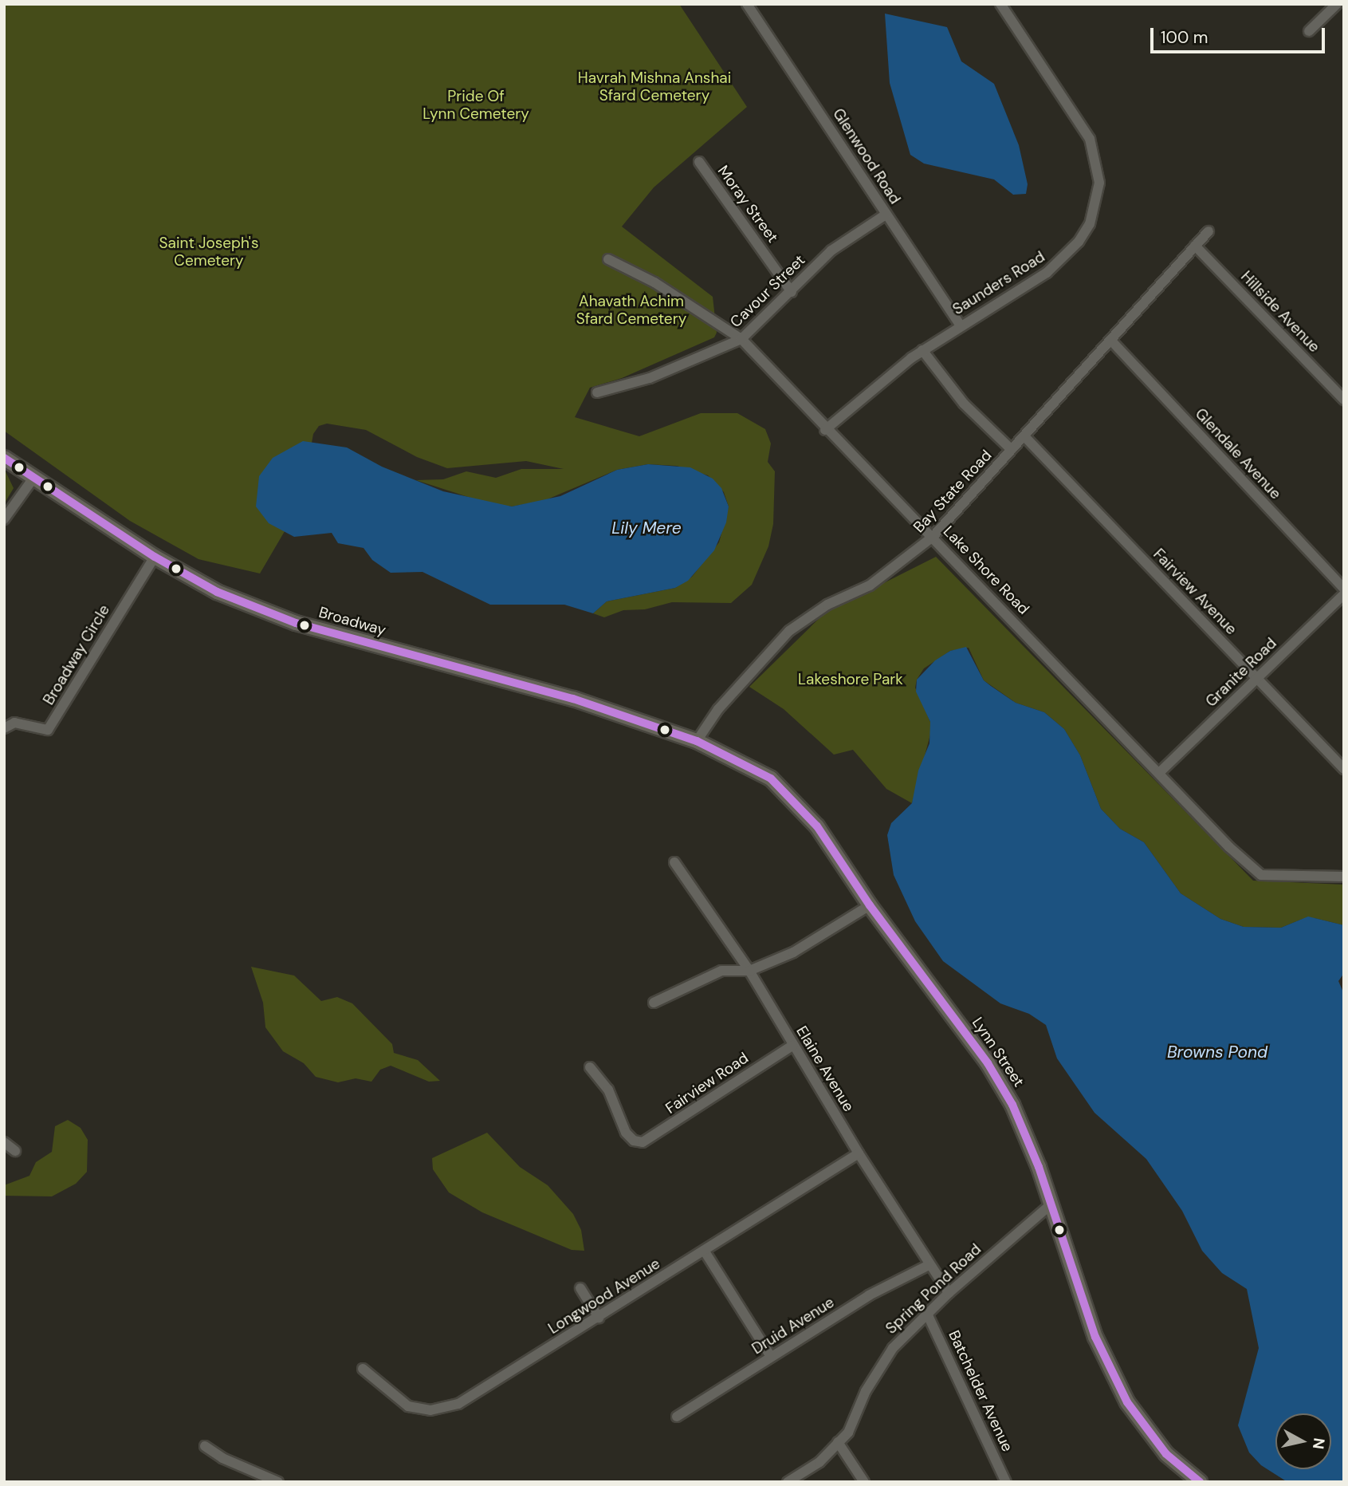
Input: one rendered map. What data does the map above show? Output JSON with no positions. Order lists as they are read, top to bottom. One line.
{"streets":{"main road":["Broadway","Lynn Street"],"street":["Glenwood Road","Moray Street","Saunders Road","Cavour Street","Hillside Avenue","Glendale Avenue","Bay State Road","Lake Shore Road","Fairview Avenue","Broadway Circle","Granite Road","Elaine Avenue","Fairview Road","Spring Pond Road","Longwood Avenue","Druid Avenue","Batchelder Avenue"]},"crossings":[["Glenwood Road","Saunders Road"],["Glenwood Road","Cavour Street"],["Moray Street","Cavour Street"],["Saunders Road","Lake Shore Road"],["Cavour Street","Lake Shore Road"],["Hillside Avenue","Bay State Road"],["Glendale Avenue","Bay State Road"],["Bay State Road","Lake Shore Road"],["Bay State Road","Fairview Avenue"],["Bay State Road","Broadway"],["Lake Shore Road","Granite Road"],["Fairview Avenue","Granite Road"],["Broadway","Broadway Circle"],["Broadway","Lynn Street"],["Lynn Street","Spring Pond Road"],["Elaine Avenue","Fairview Road"],["Elaine Avenue","Spring Pond Road"],["Elaine Avenue","Longwood Avenue"],["Elaine Avenue","Druid Avenue"],["Spring Pond Road","Batchelder Avenue"]],"water":["Lily Mere","Browns Pond"],"parks":["Havrah Mishna Anshai Sfard Cemetery","Pride Of Lynn Cemetery","Saint Joseph's Cemetery","Ahavath Achim Sfard Cemetery","Lakeshore Park"],"scale_bar":"100 m","north":"right"}
